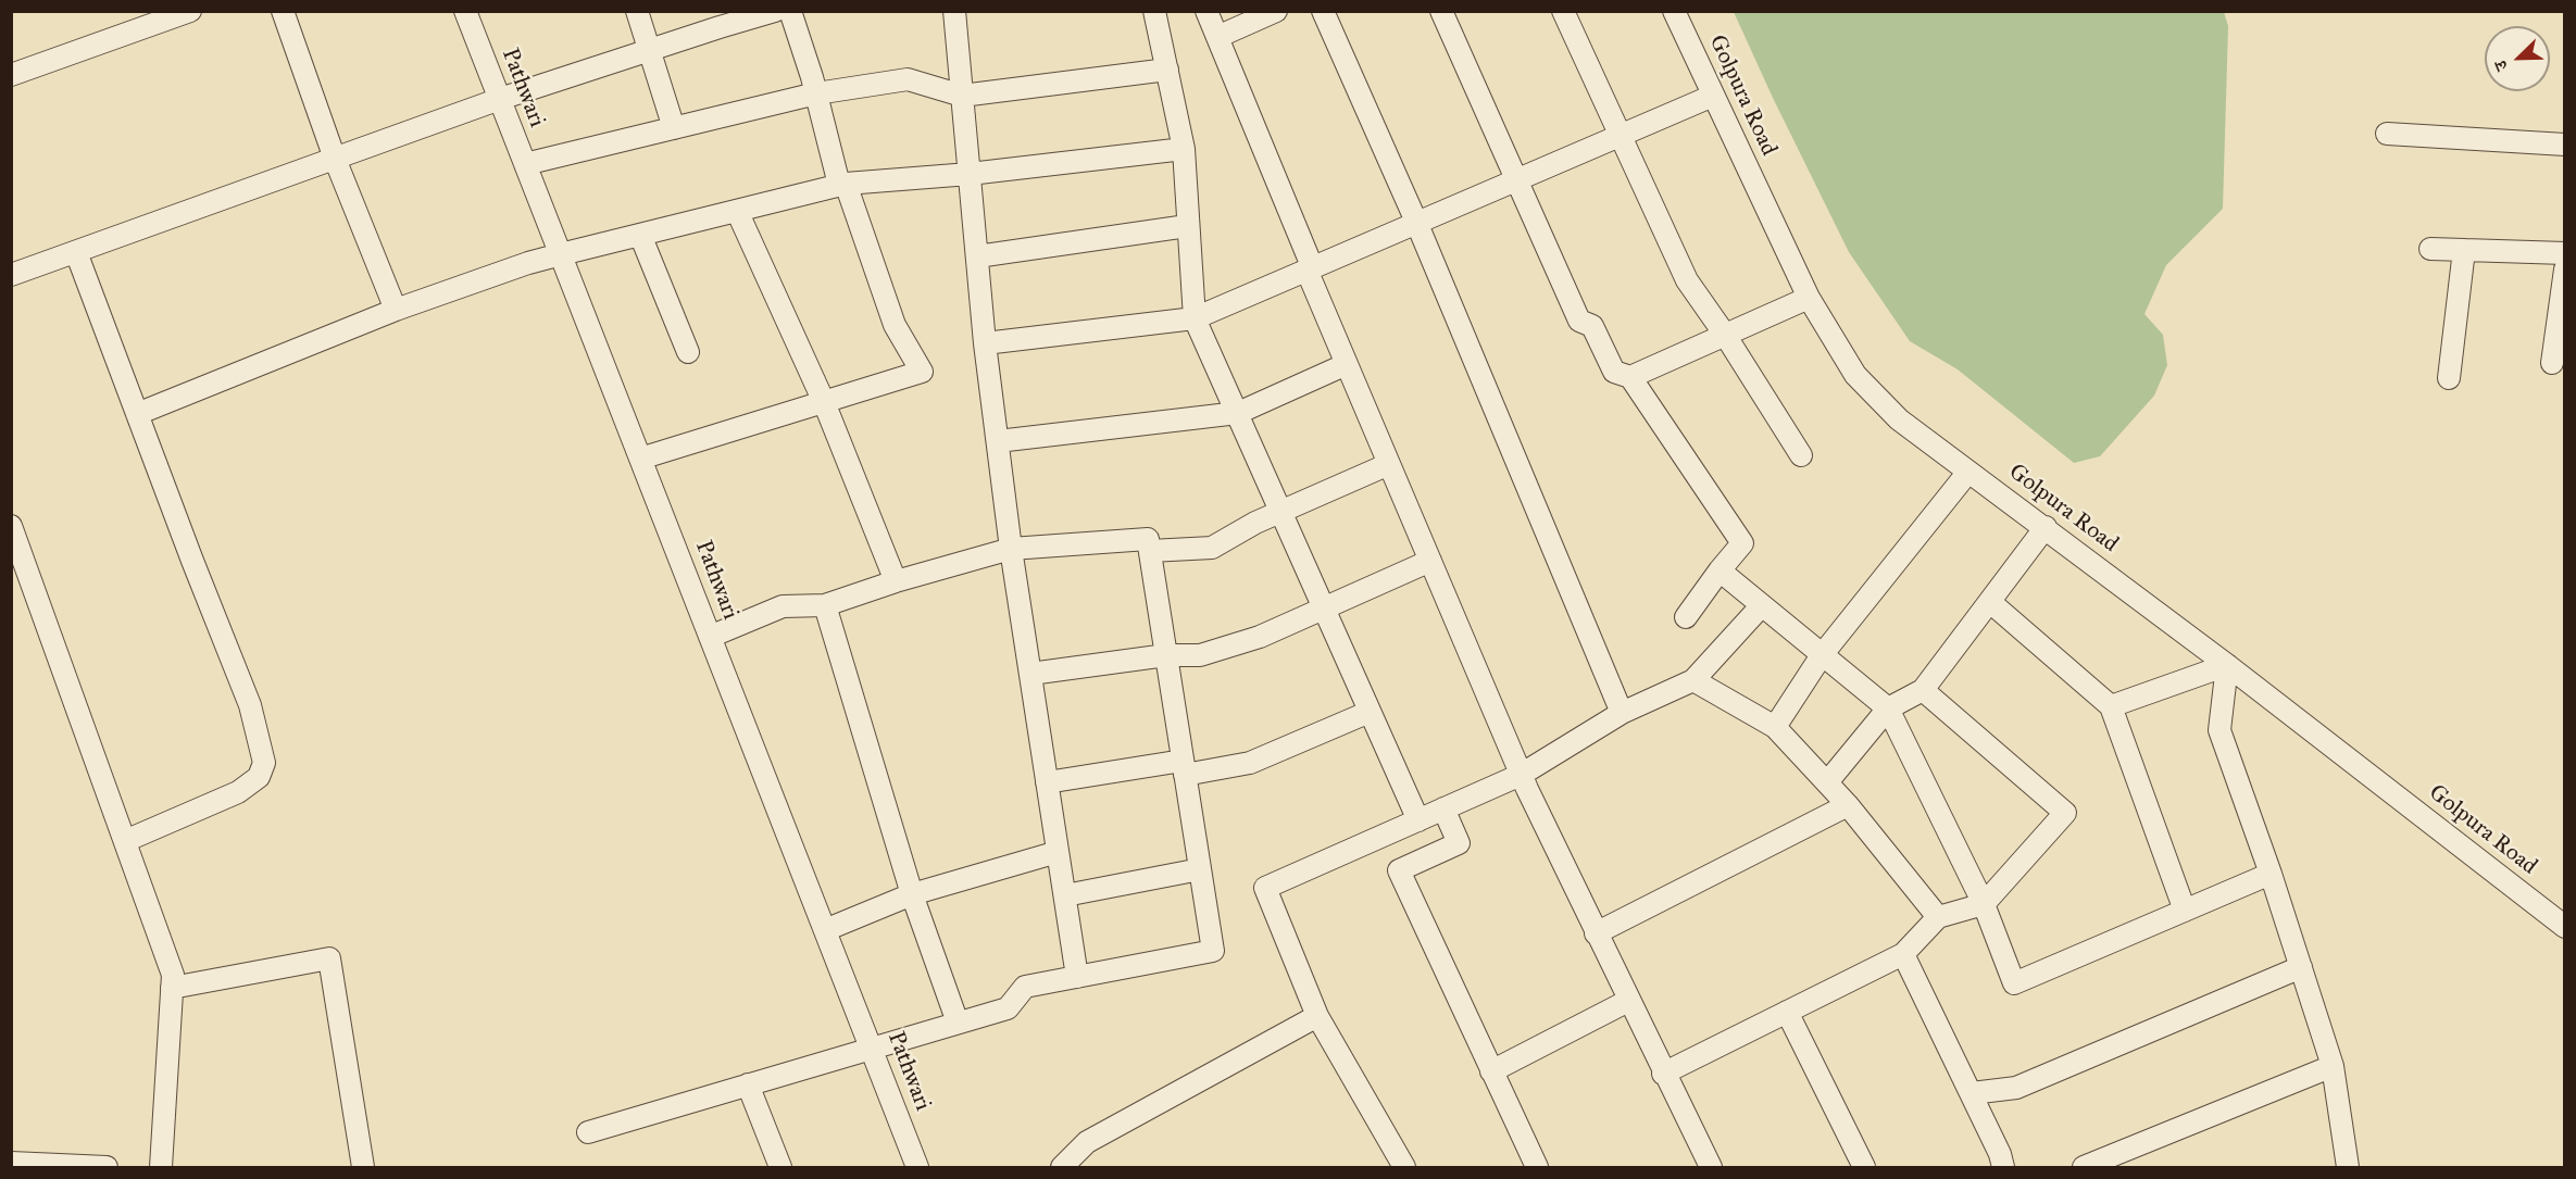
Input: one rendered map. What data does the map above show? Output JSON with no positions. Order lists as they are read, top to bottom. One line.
{"streets":{"street":["Pathwari","Golpura Road"]},"north":"bottom left"}
